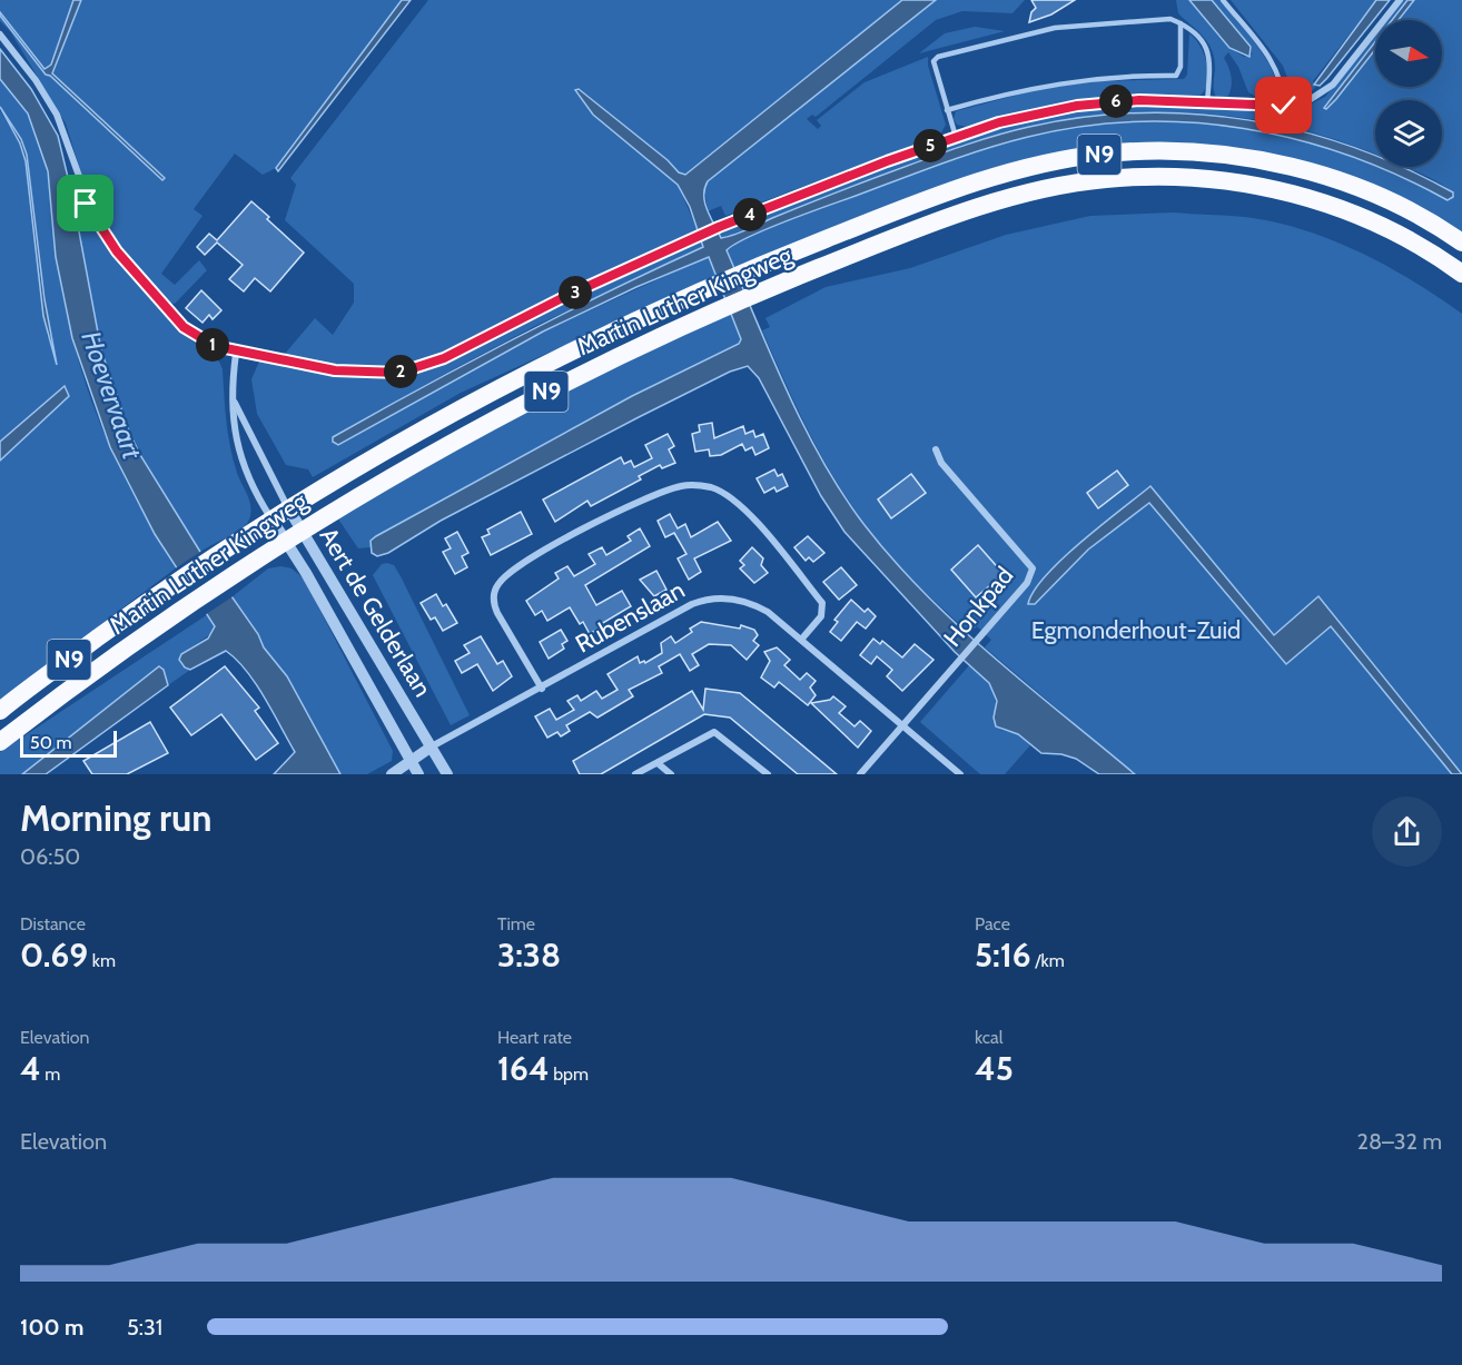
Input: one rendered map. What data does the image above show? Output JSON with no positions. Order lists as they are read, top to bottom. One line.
{"streets":{"highway":["N9","Martin Luther Kingweg"],"street":["Honkpad","Aert de Gelderlaan","Rubenslaan"]},"crossings":[["Martin Luther Kingweg","Aert de Gelderlaan"],["Honkpad","Rubenslaan"],["Aert de Gelderlaan","Rubenslaan"]],"water":["Hoevervaart"],"parks":["Egmonderhout-Zuid"],"scale_bar":"50 m","north":"right","page":{"pins":["6","5","4","3","1","2"],"scale":"50 m","heading":["Morning run","06:50"],"stats":[["Distance","0.69 km"],["Time","3:38"],["Pace","5:16 /km"],["Elevation","4 m"],["Heart rate","164 bpm"],["kcal","45"]],"chart":["Elevation","28–32 m"],"list":[{"name":"100 m","note":"5:31"}]}}
